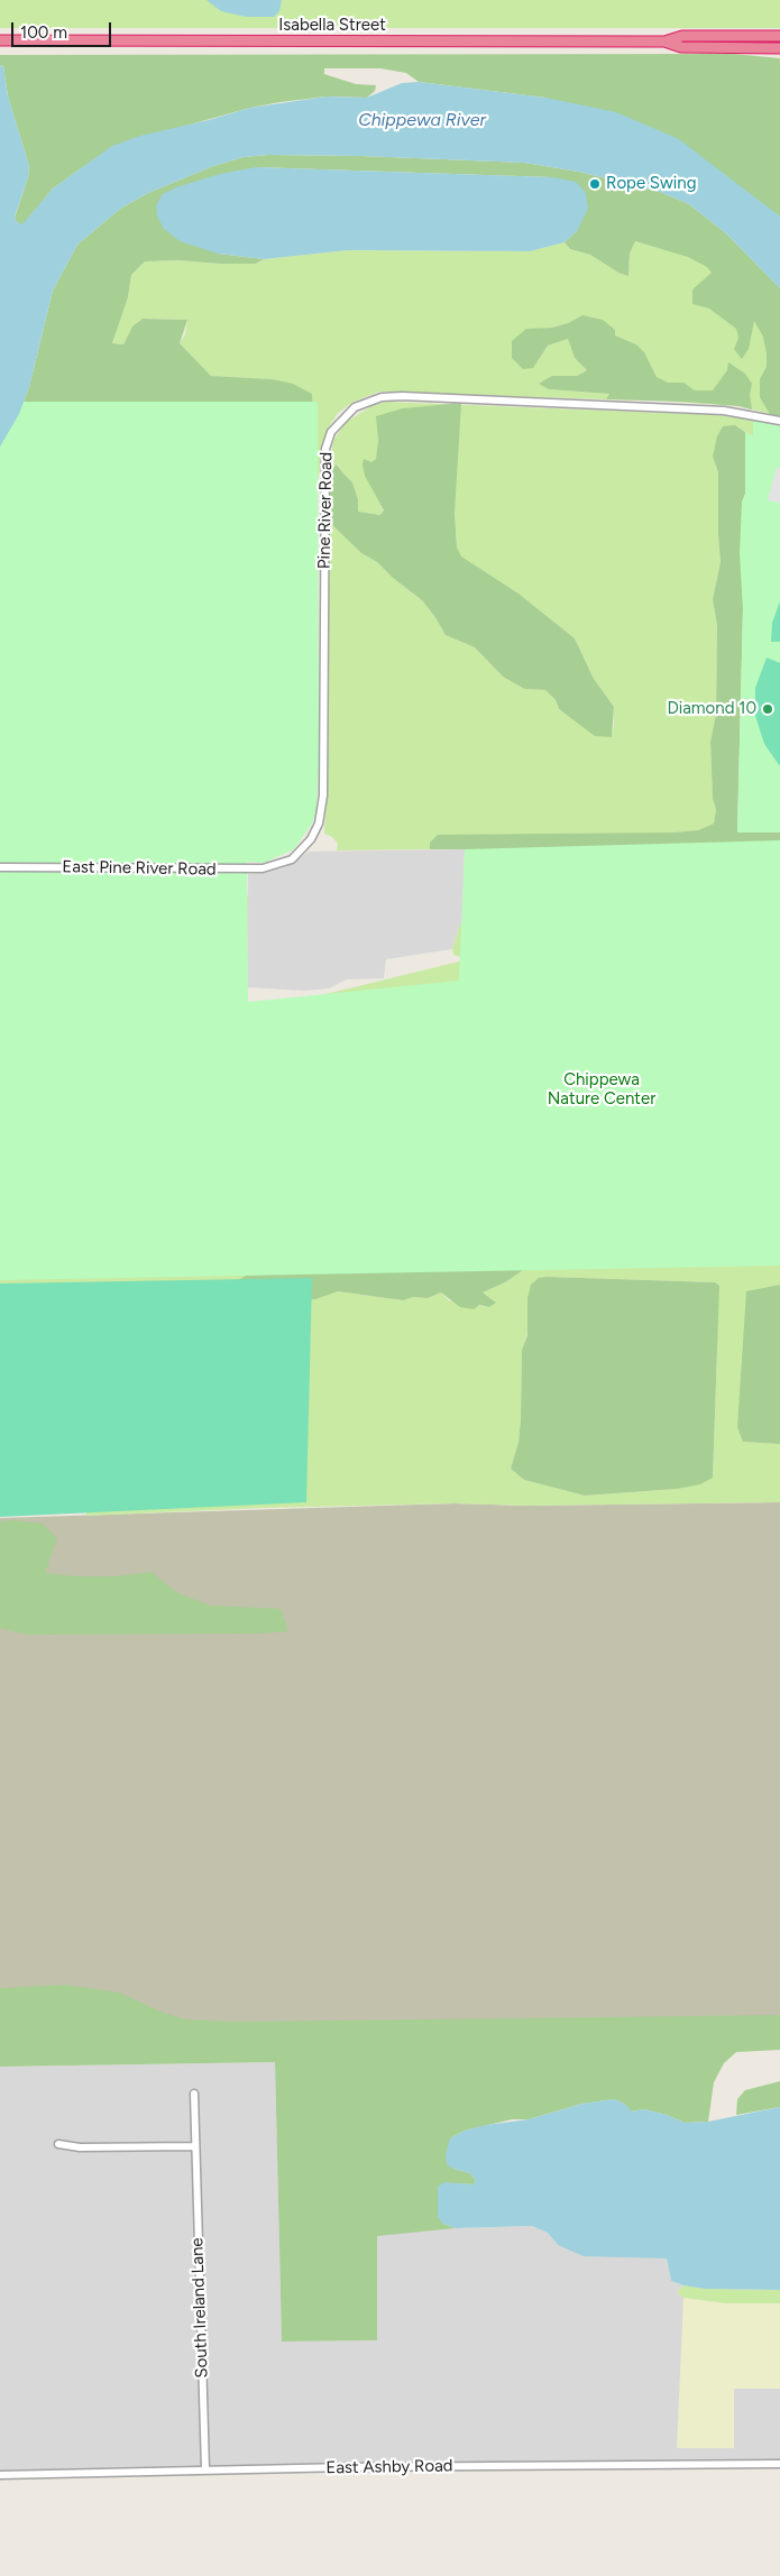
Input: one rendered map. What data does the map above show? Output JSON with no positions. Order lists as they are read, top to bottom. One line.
{"streets":{"highway":["Isabella Street"],"street":["Pine River Road","East Pine River Road","South Ireland Lane","East Ashby Road"]},"crossings":[["Pine River Road","East Pine River Road"],["South Ireland Lane","East Ashby Road"]],"water":["Chippewa River"],"parks":["Chippewa Nature Center"],"places":["Rope Swing","Diamond 10"],"scale_bar":"100 m"}
